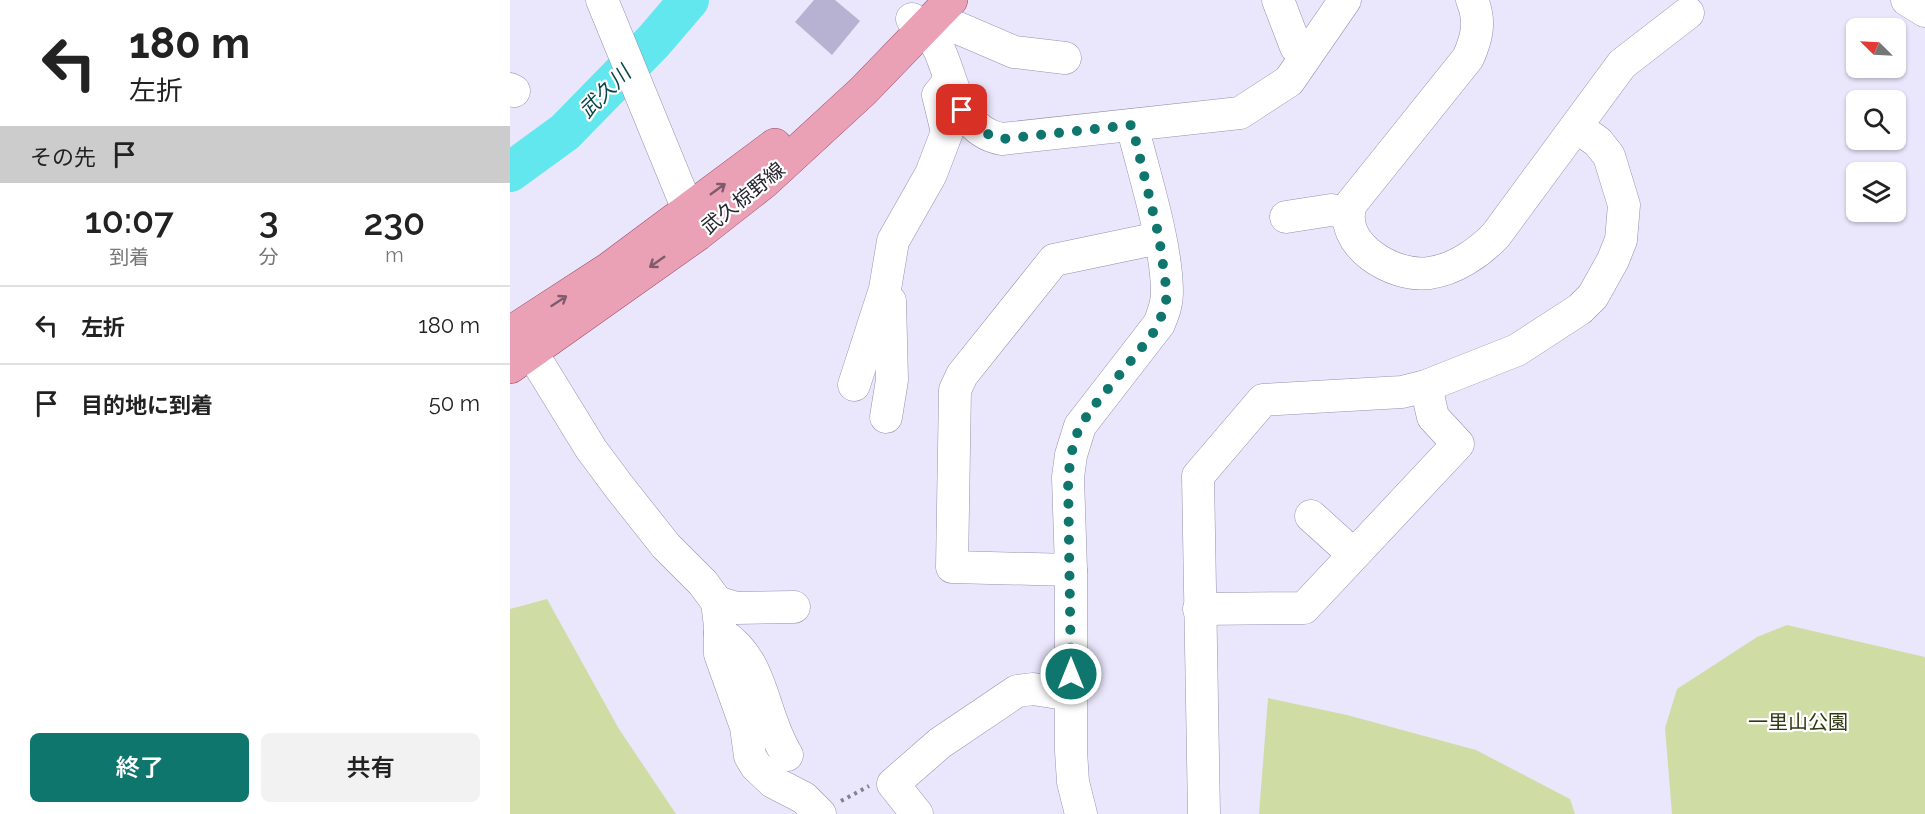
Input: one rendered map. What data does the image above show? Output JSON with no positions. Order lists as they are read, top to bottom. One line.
{"streets":{"main road":["武久椋野線"]},"water":["武久川"],"parks":["一里山公園"],"north":"top left","page":{"turn":["180 m","左折"],"then":"その先","eta":["10:07","到着","3","分","230","m"],"list":[{"name":"左折","value":"180 m"},{"name":"目的地に到着","value":"50 m"}],"buttons":["終了","共有"]}}
